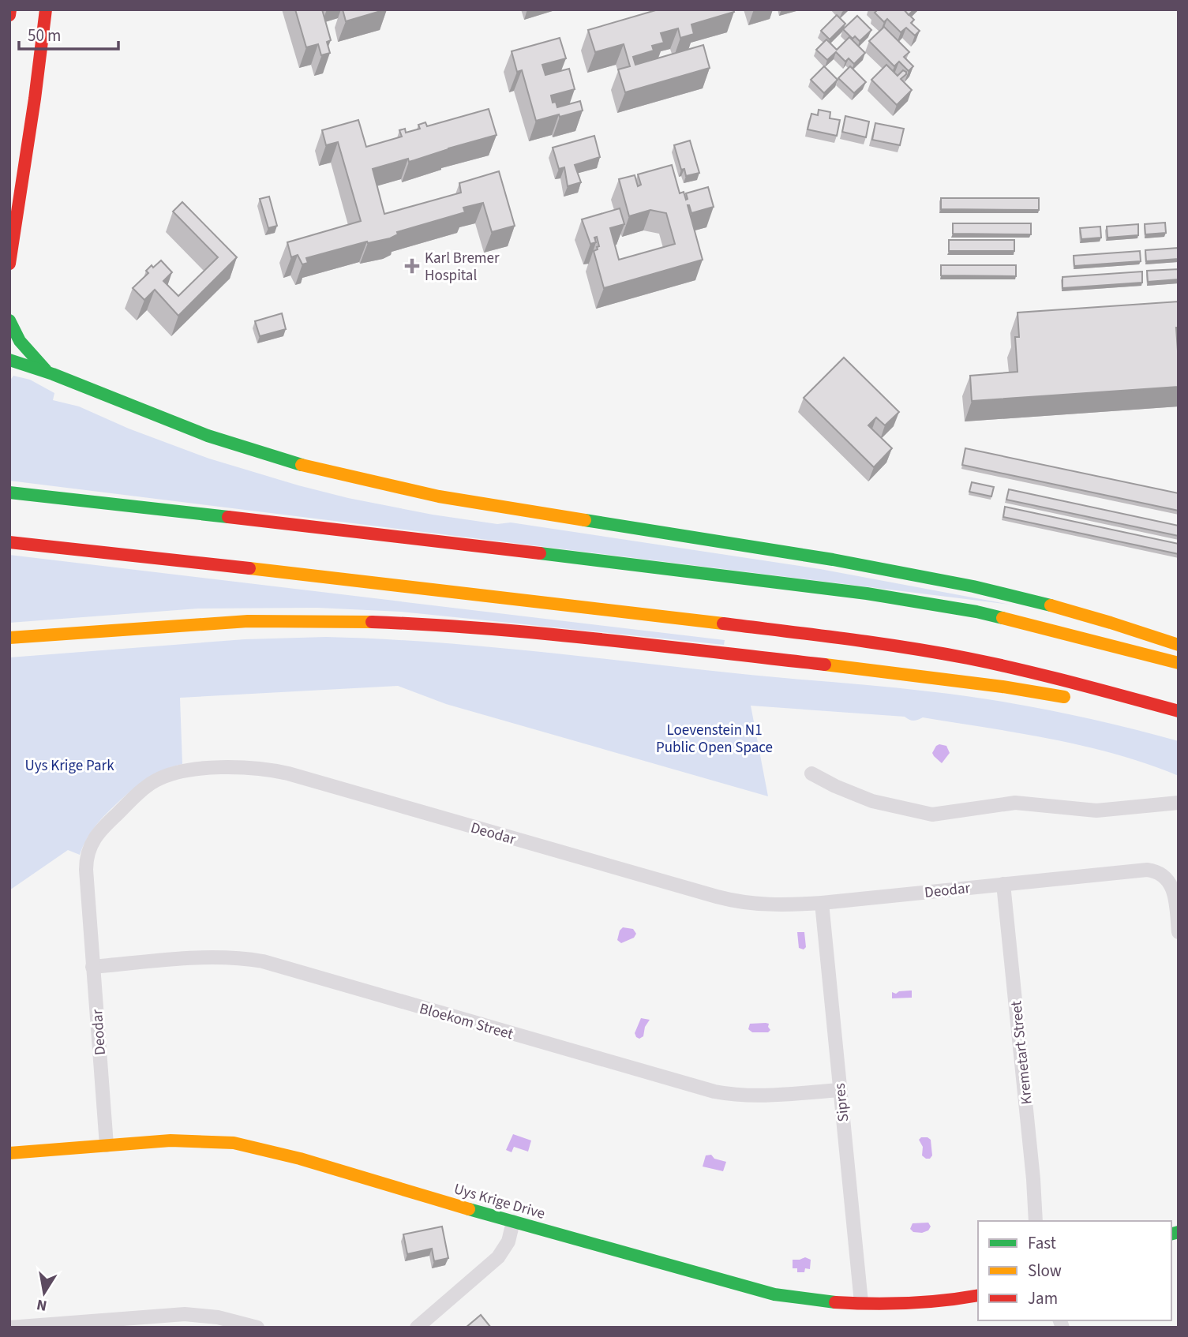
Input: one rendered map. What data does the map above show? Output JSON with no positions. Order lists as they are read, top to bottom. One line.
{"streets":{"main road":["Uys Krige Drive"],"street":["Deodar","Bloekom Street","Kremetart Street","Sipres"]},"crossings":[["Deodar","Bloekom Street"],["Deodar","Kremetart Street"],["Deodar","Sipres"],["Deodar","Uys Krige Drive"],["Bloekom Street","Sipres"],["Sipres","Uys Krige Drive"]],"parks":["Loevenstein N1 Public Open Space","Uys Krige Park"],"places":{"health":["Karl Bremer Hospital"]},"legend":["Fast","Slow","Jam"],"scale_bar":"50 m","north":"bottom"}
